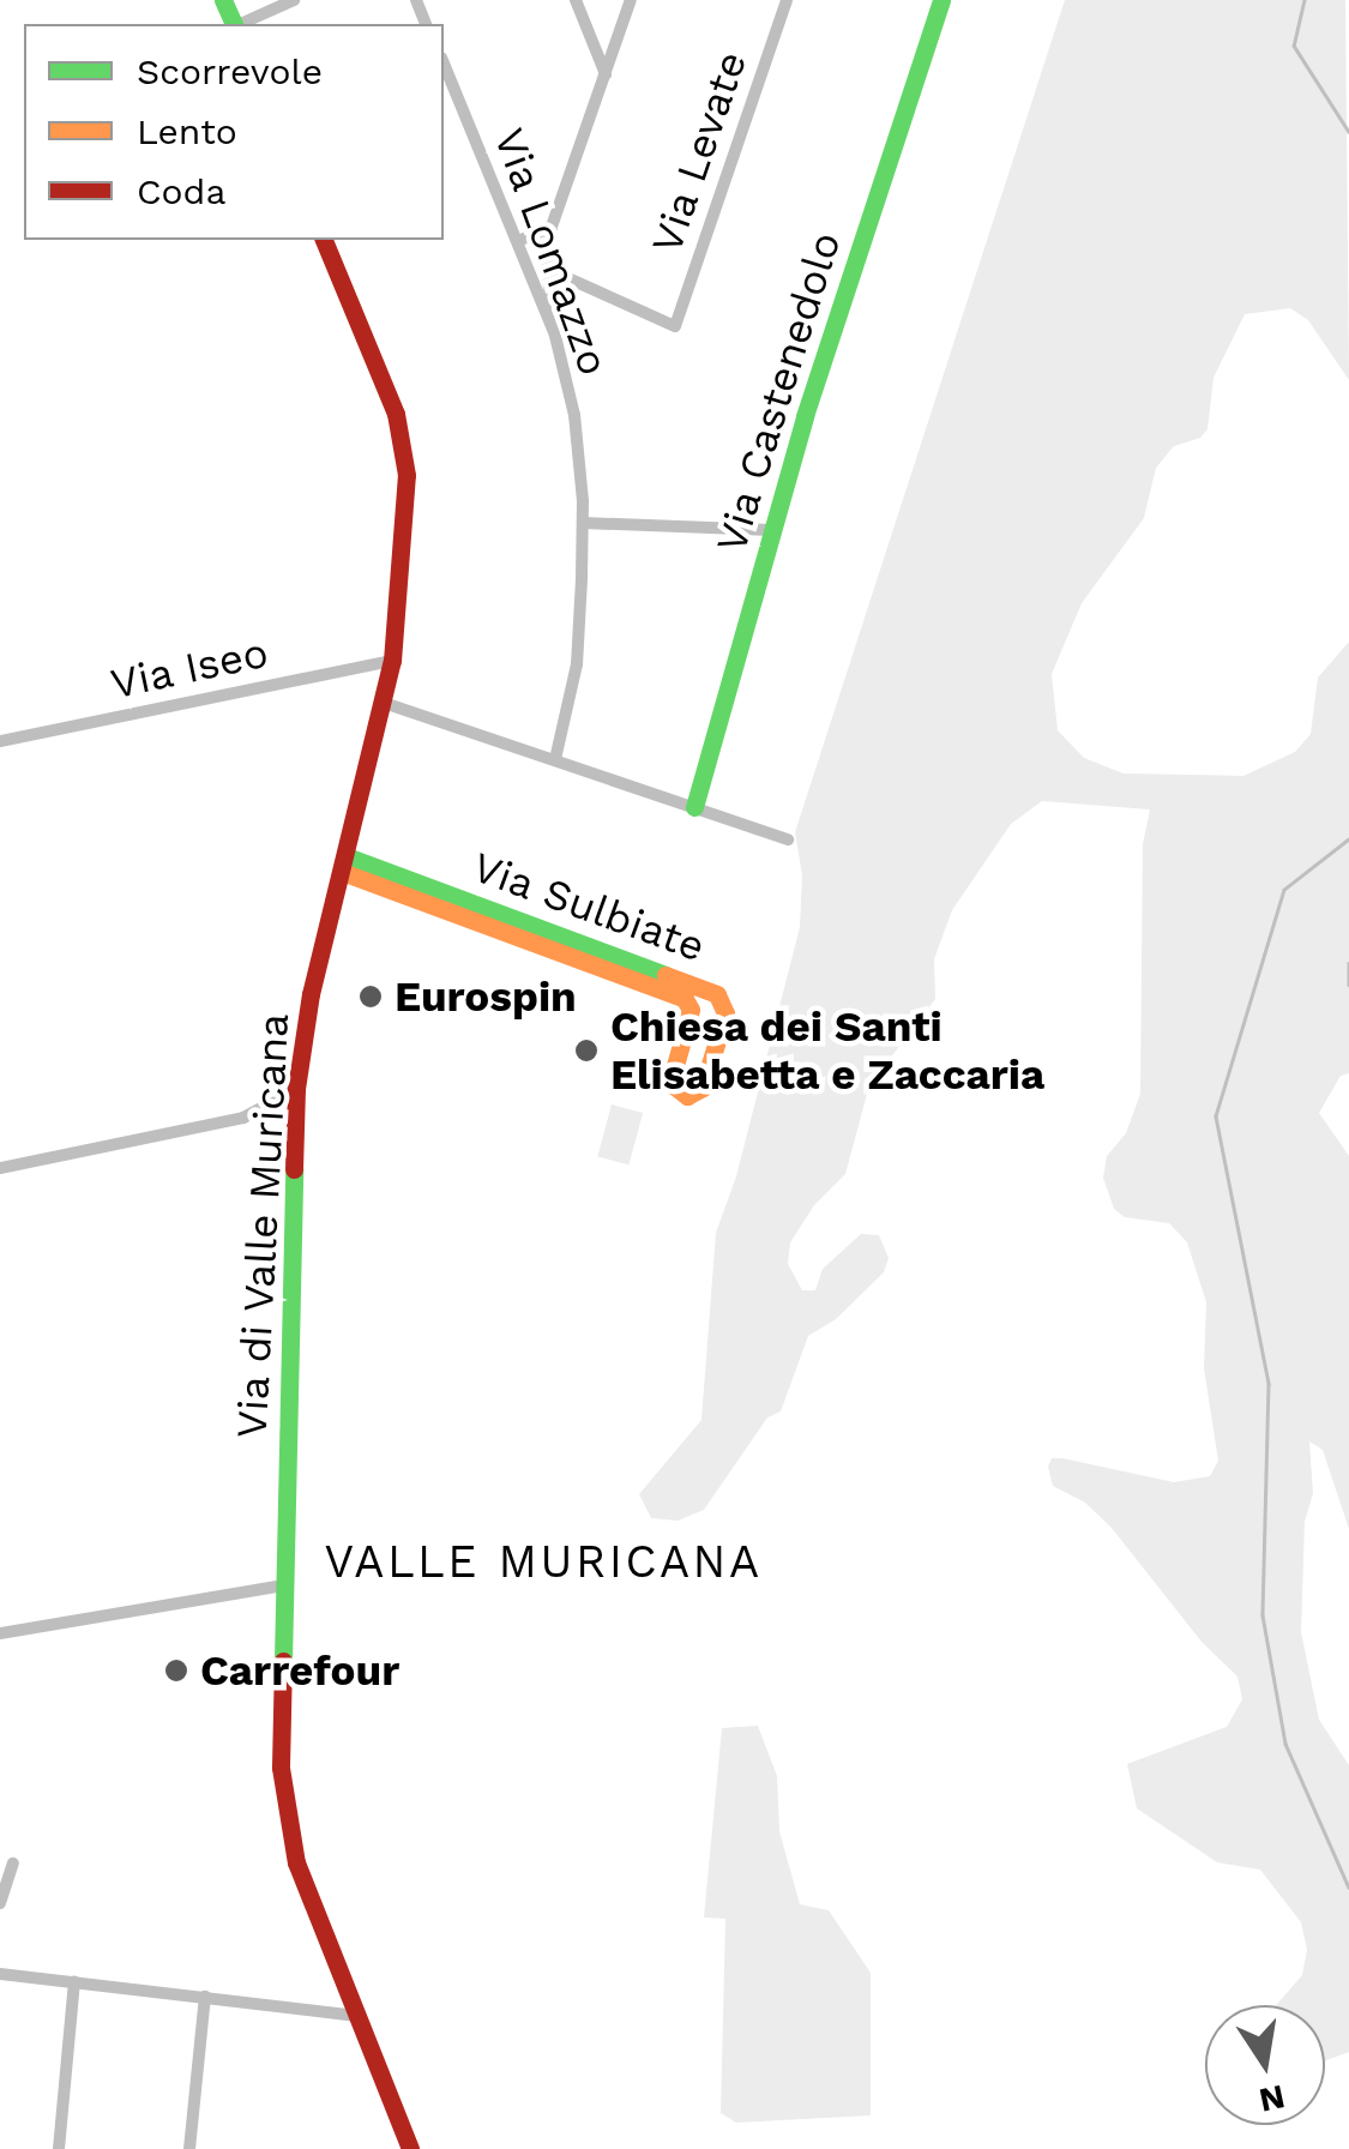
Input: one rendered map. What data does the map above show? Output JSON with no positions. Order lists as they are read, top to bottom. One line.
{"streets":{"street":["Via Levate","Via Lomazzo","Via Castenedolo","Via Iseo","Via Sulbiate","Via di Valle Muricana"]},"crossings":[["Via Iseo","Via di Valle Muricana"],["Via Sulbiate","Via di Valle Muricana"]],"districts":["VALLE MURICANA"],"places":["Eurospin","Chiesa dei Santi Elisabetta e Zaccaria","Carrefour"],"legend":["Scorrevole","Lento","Coda"],"north":"bottom"}
